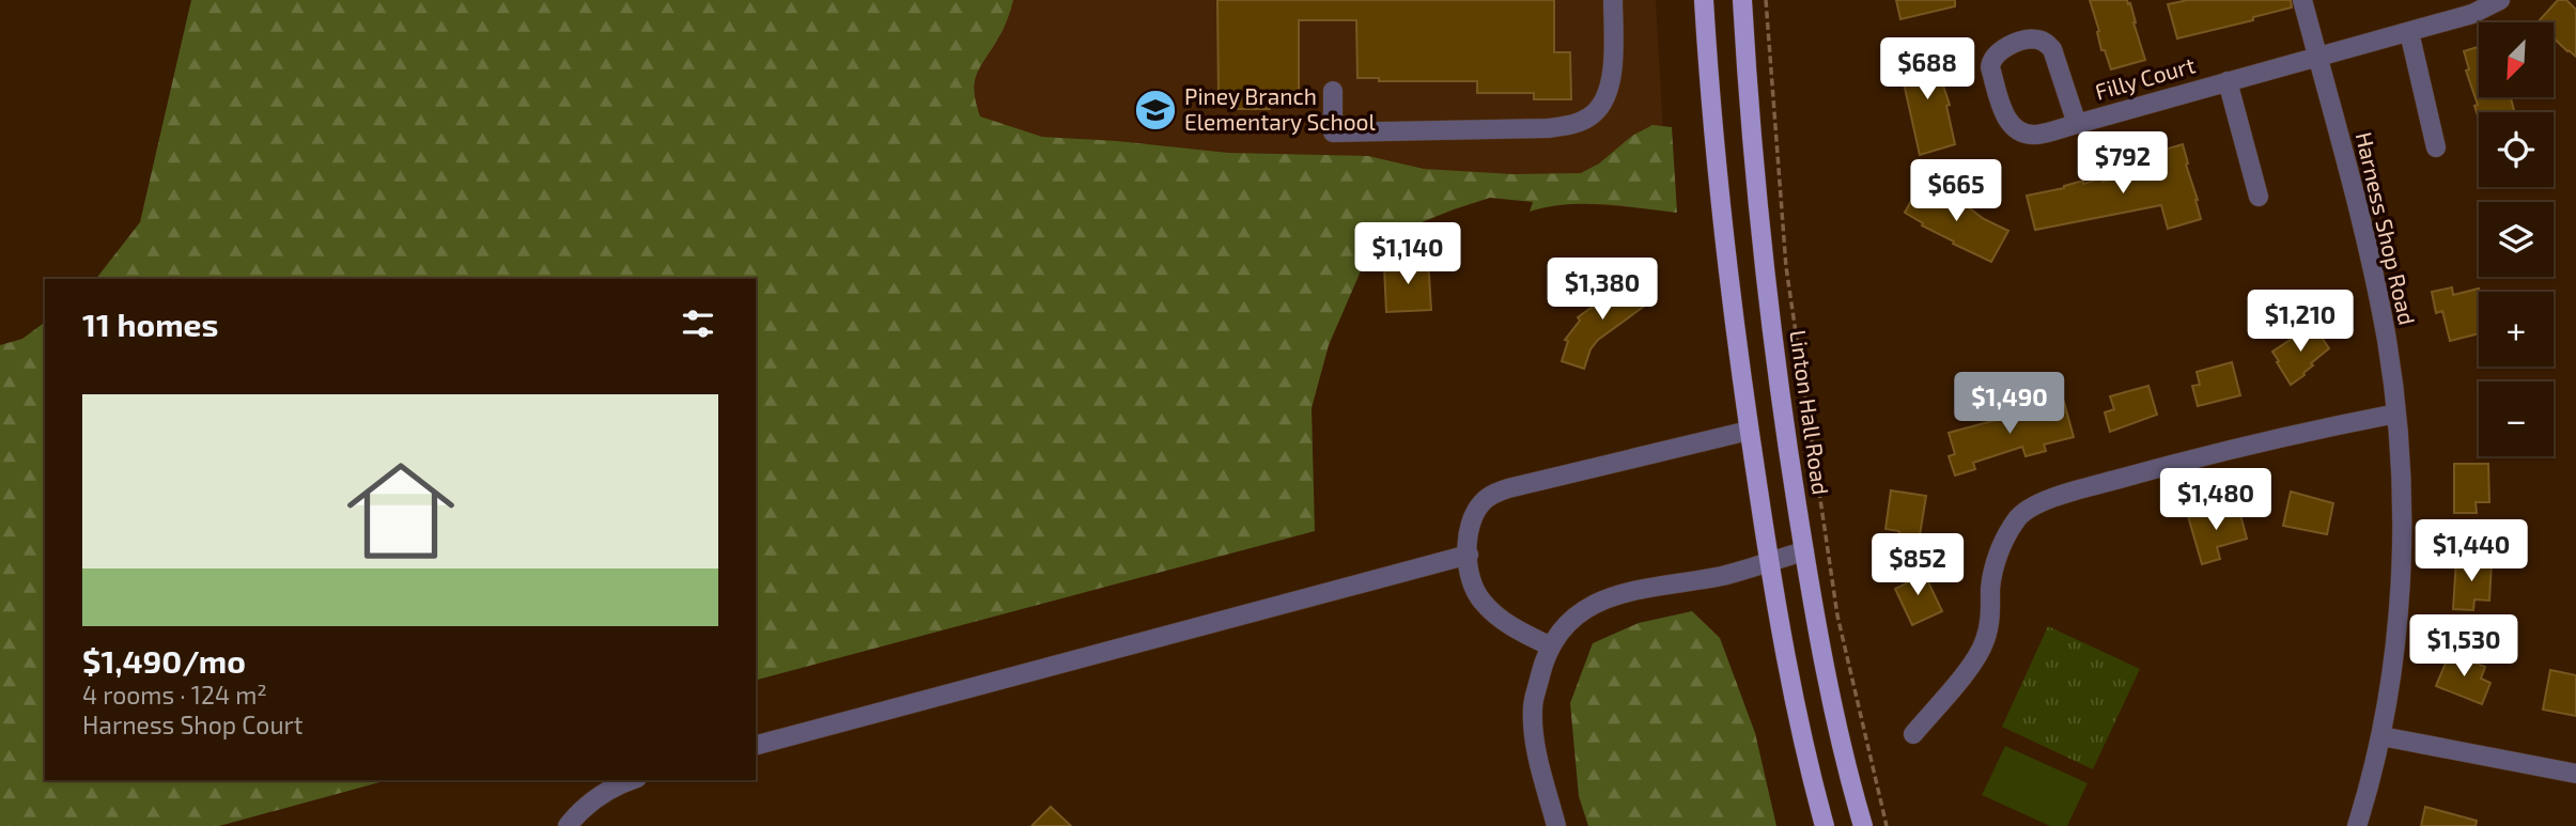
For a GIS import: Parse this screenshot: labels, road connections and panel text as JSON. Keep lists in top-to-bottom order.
{
  "streets": {
    "main road": ["Linton Hall Road"],
    "street": ["Filly Court", "Harness Shop Road"]
  },
  "crossings": [
    ["Filly Court", "Harness Shop Road"]
  ],
  "places": {
    "school or university": ["Piney Branch Elementary School"]
  },
  "north": "bottom left",
  "page": {
    "map_buttons": ["+", "−"],
    "price": [
      "$688",
      "$792",
      "$665",
      "$1,140",
      "$1,380",
      "$1,210",
      "$1,490",
      "$1,480",
      "$1,440",
      "$852",
      "$1,530"
    ],
    "heading": "11 homes",
    "list": [
      {
        "name": "$1,490/mo",
        "note": "4 rooms · 124 m² · Harness Shop Court"
      }
    ]
  }
}
